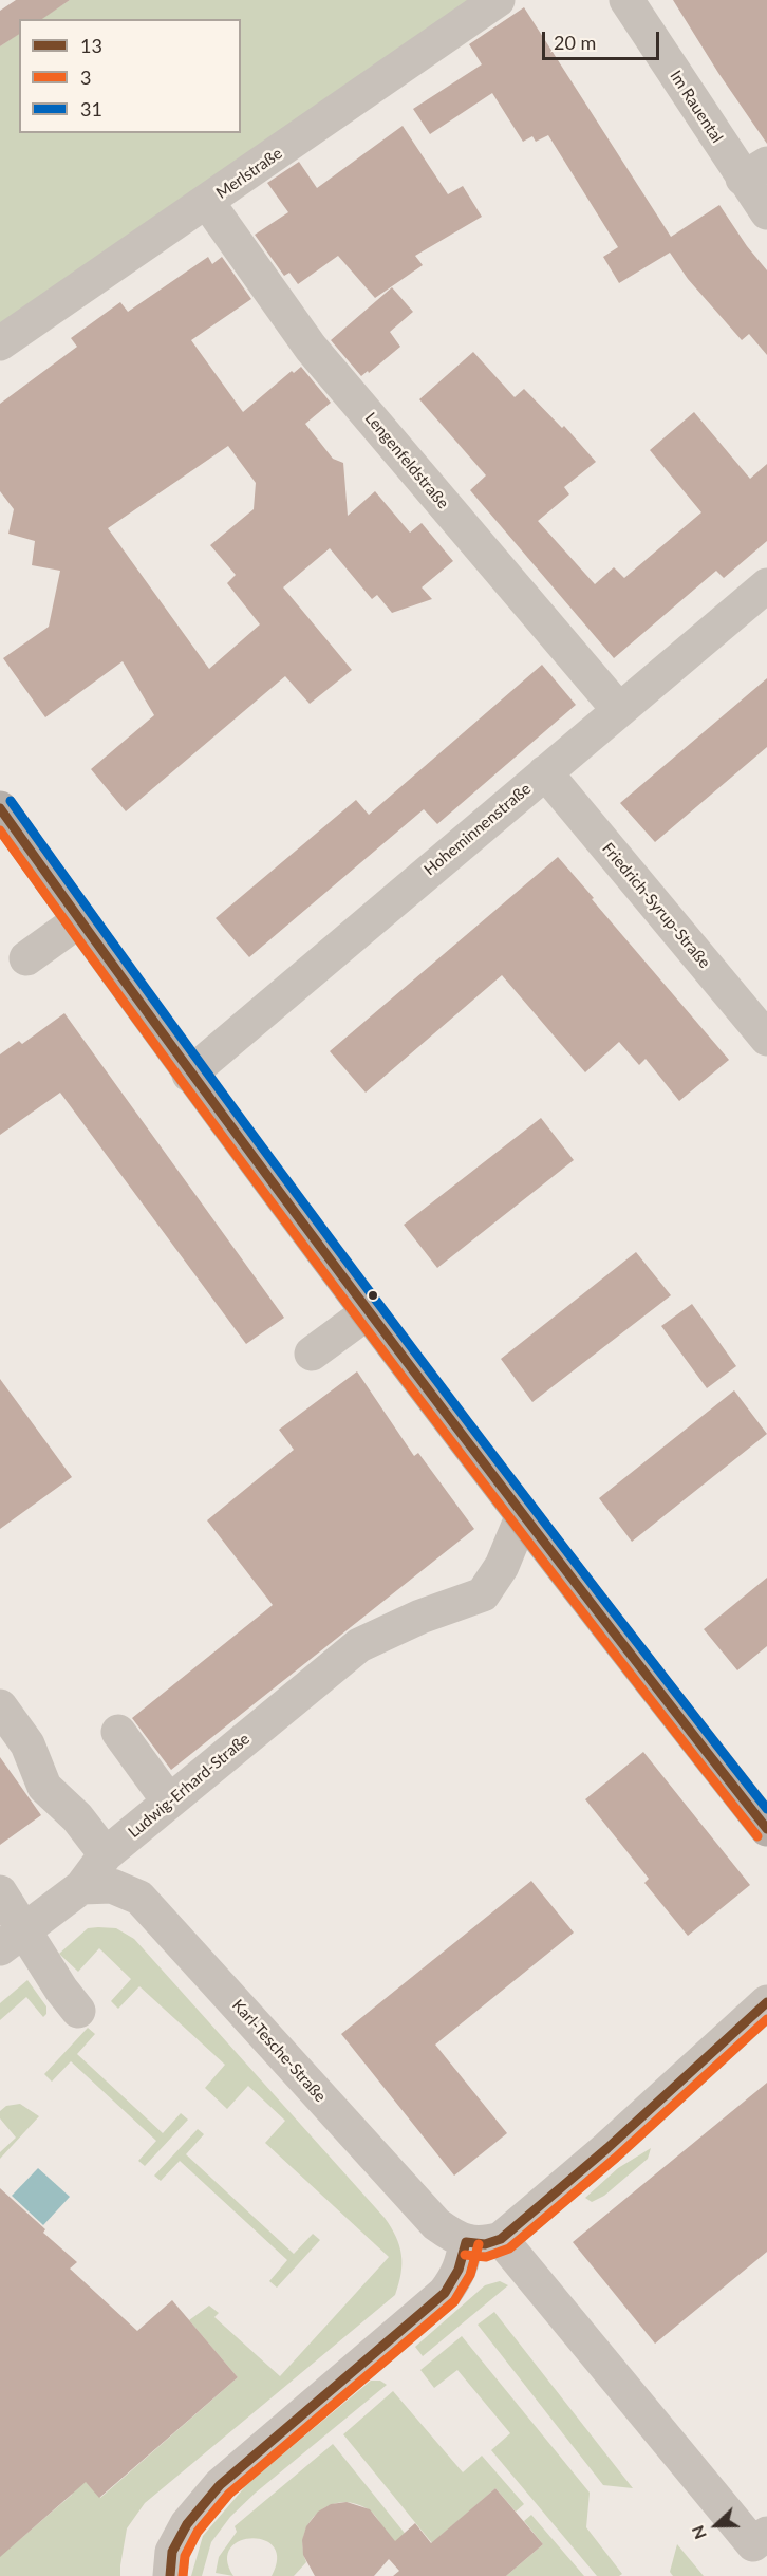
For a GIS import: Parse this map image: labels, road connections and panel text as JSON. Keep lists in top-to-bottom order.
{
  "streets": {
    "street": [
      "Im Rauental",
      "Merlstraße",
      "Lengenfeldstraße",
      "Hoheminnenstraße",
      "Friedrich-Syrup-Straße",
      "Ludwig-Erhard-Straße",
      "Karl-Tesche-Straße"
    ]
  },
  "crossings": [
    ["Merlstraße", "Lengenfeldstraße"],
    ["Lengenfeldstraße", "Hoheminnenstraße"],
    ["Hoheminnenstraße", "Friedrich-Syrup-Straße"],
    ["Ludwig-Erhard-Straße", "Karl-Tesche-Straße"]
  ],
  "lines": ["transit line 31", "transit line 13", "transit line 3"],
  "legend": ["13", "3", "31"],
  "scale_bar": "20 m",
  "north": "left"
}
